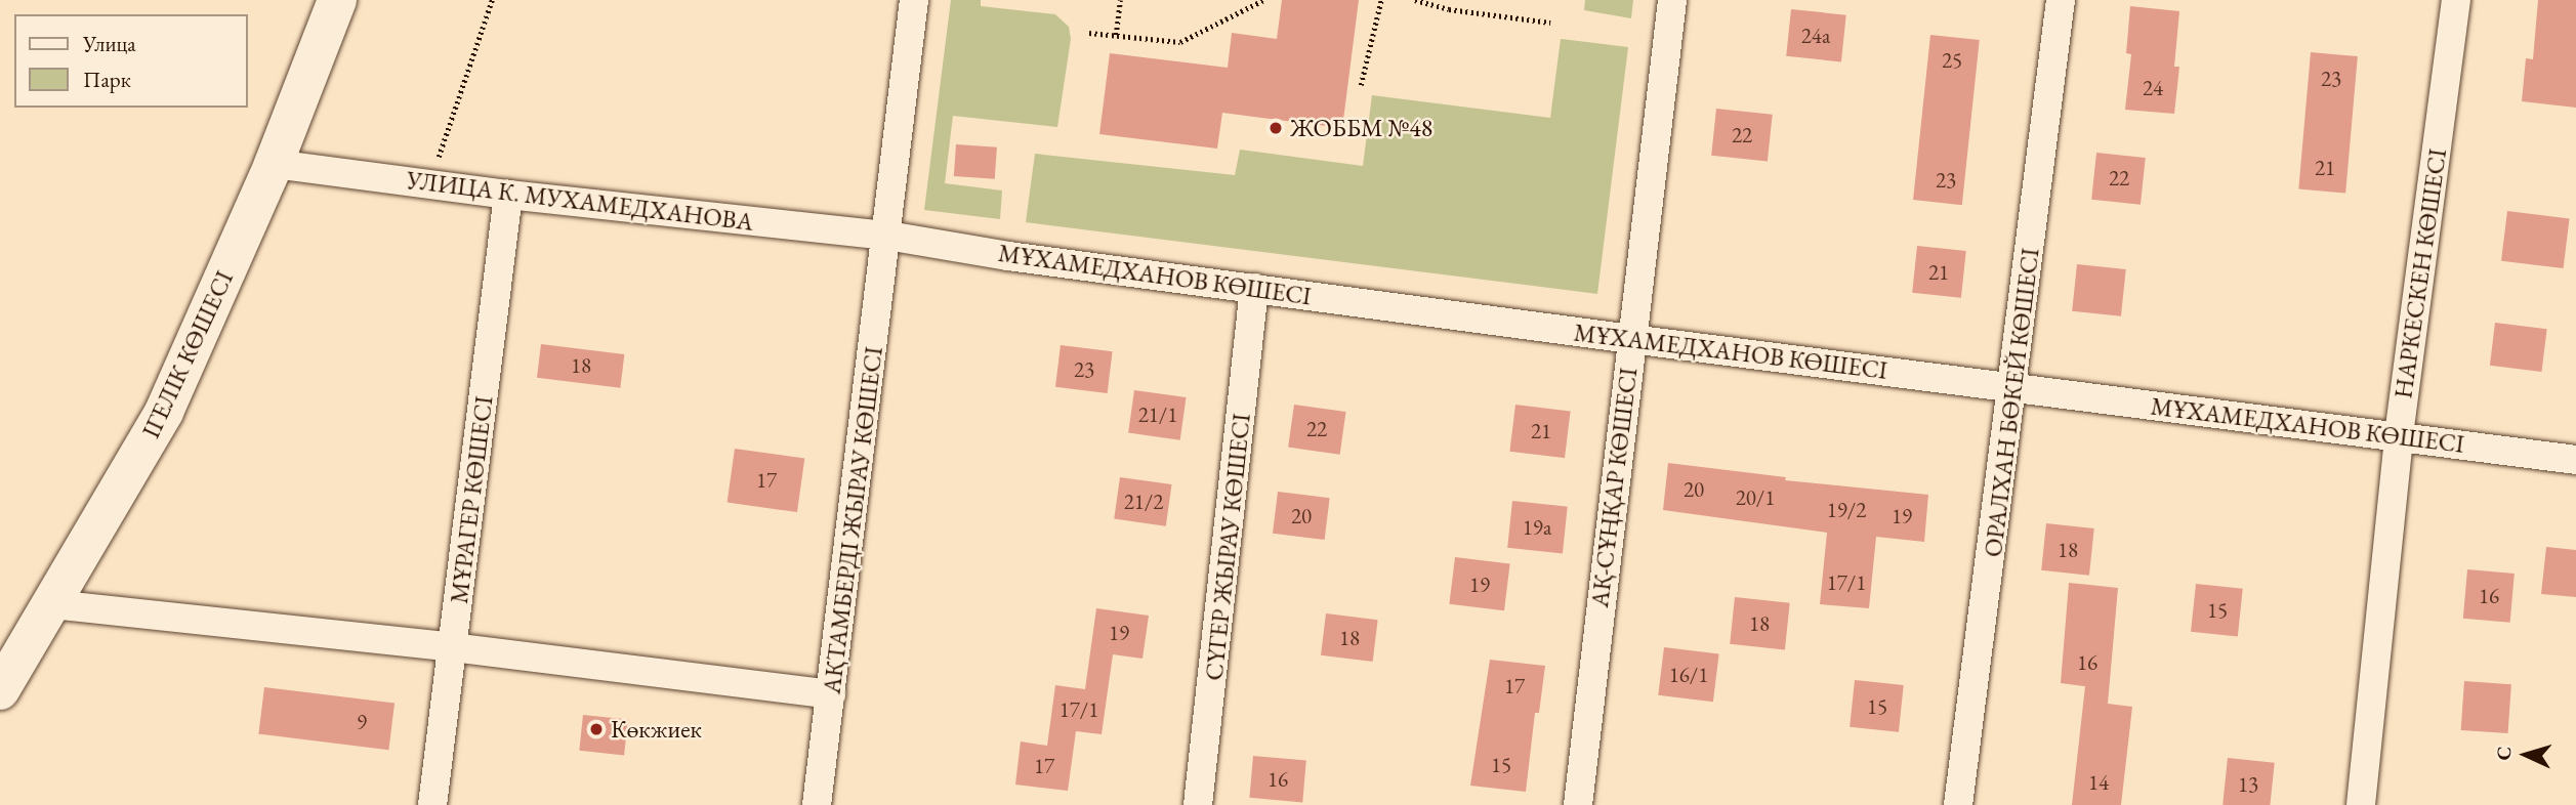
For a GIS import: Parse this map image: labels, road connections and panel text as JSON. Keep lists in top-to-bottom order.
{
  "streets": {
    "main road": ["ІГЕЛІК КӨШЕСІ"],
    "street": [
      "УЛИЦА К. МУХАМЕДХАНОВА",
      "НАРКЕСКЕН КӨШЕСІ",
      "МҰХАМЕДХАНОВ КӨШЕСІ",
      "ОРАЛХАН БӨКЕЙ КӨШЕСІ",
      "АҚ-СҰҢҚАР КӨШЕСІ",
      "МҰРАГЕР КӨШЕСІ",
      "АҚТАМБЕРДІ ЖЫРАУ КӨШЕСІ",
      "СҮГЕР ЖЫРАУ КӨШЕСІ"
    ]
  },
  "crossings": [
    ["УЛИЦА К. МУХАМЕДХАНОВА", "МҰХАМЕДХАНОВ КӨШЕСІ"],
    ["УЛИЦА К. МУХАМЕДХАНОВА", "ІГЕЛІК КӨШЕСІ"],
    ["УЛИЦА К. МУХАМЕДХАНОВА", "МҰРАГЕР КӨШЕСІ"],
    ["УЛИЦА К. МУХАМЕДХАНОВА", "АҚТАМБЕРДІ ЖЫРАУ КӨШЕСІ"],
    ["НАРКЕСКЕН КӨШЕСІ", "МҰХАМЕДХАНОВ КӨШЕСІ"],
    ["МҰХАМЕДХАНОВ КӨШЕСІ", "ОРАЛХАН БӨКЕЙ КӨШЕСІ"],
    ["МҰХАМЕДХАНОВ КӨШЕСІ", "АҚ-СҰҢҚАР КӨШЕСІ"],
    ["МҰХАМЕДХАНОВ КӨШЕСІ", "АҚТАМБЕРДІ ЖЫРАУ КӨШЕСІ"],
    ["МҰХАМЕДХАНОВ КӨШЕСІ", "СҮГЕР ЖЫРАУ КӨШЕСІ"]
  ],
  "places": ["ЖОББМ №48", "Көкжиек"],
  "house_numbers": [
    "24а",
    "25",
    "23",
    "24",
    "22",
    "21",
    "22",
    "23",
    "21",
    "18",
    "23",
    "21/1",
    "22",
    "21",
    "17",
    "20",
    "20/1",
    "21/2",
    "19/2",
    "20",
    "19",
    "19а",
    "18",
    "17/1",
    "19",
    "16",
    "15",
    "18",
    "19",
    "18",
    "16",
    "16/1",
    "17",
    "15",
    "17/1",
    "9",
    "15",
    "17",
    "16",
    "14",
    "13"
  ],
  "legend": ["Улица", "Парк"],
  "north": "left"
}
